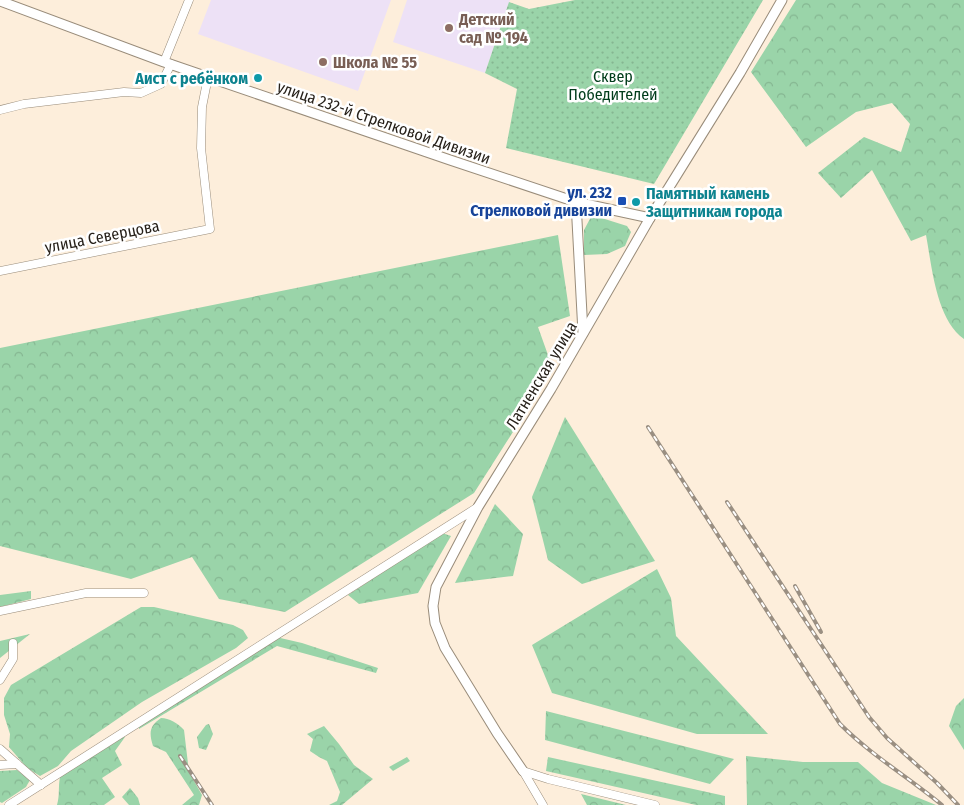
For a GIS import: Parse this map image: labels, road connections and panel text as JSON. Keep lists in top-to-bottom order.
{
  "streets": {
    "street": ["улица 232-й Стрелковой Дивизии", "улица Северцова", "Латненская улица"]
  },
  "crossings": [
    ["улица 232-й Стрелковой Дивизии", "улица Северцова"],
    ["улица 232-й Стрелковой Дивизии", "Латненская улица"]
  ],
  "parks": ["Сквер Победителей"],
  "places": {
    "other": [
      "Детский сад № 194",
      "Школа № 55",
      "Аист с ребёнком",
      "Памятный камень Защитникам города"
    ],
    "transit": ["ул. 232 Стрелковой дивизии"]
  }
}
